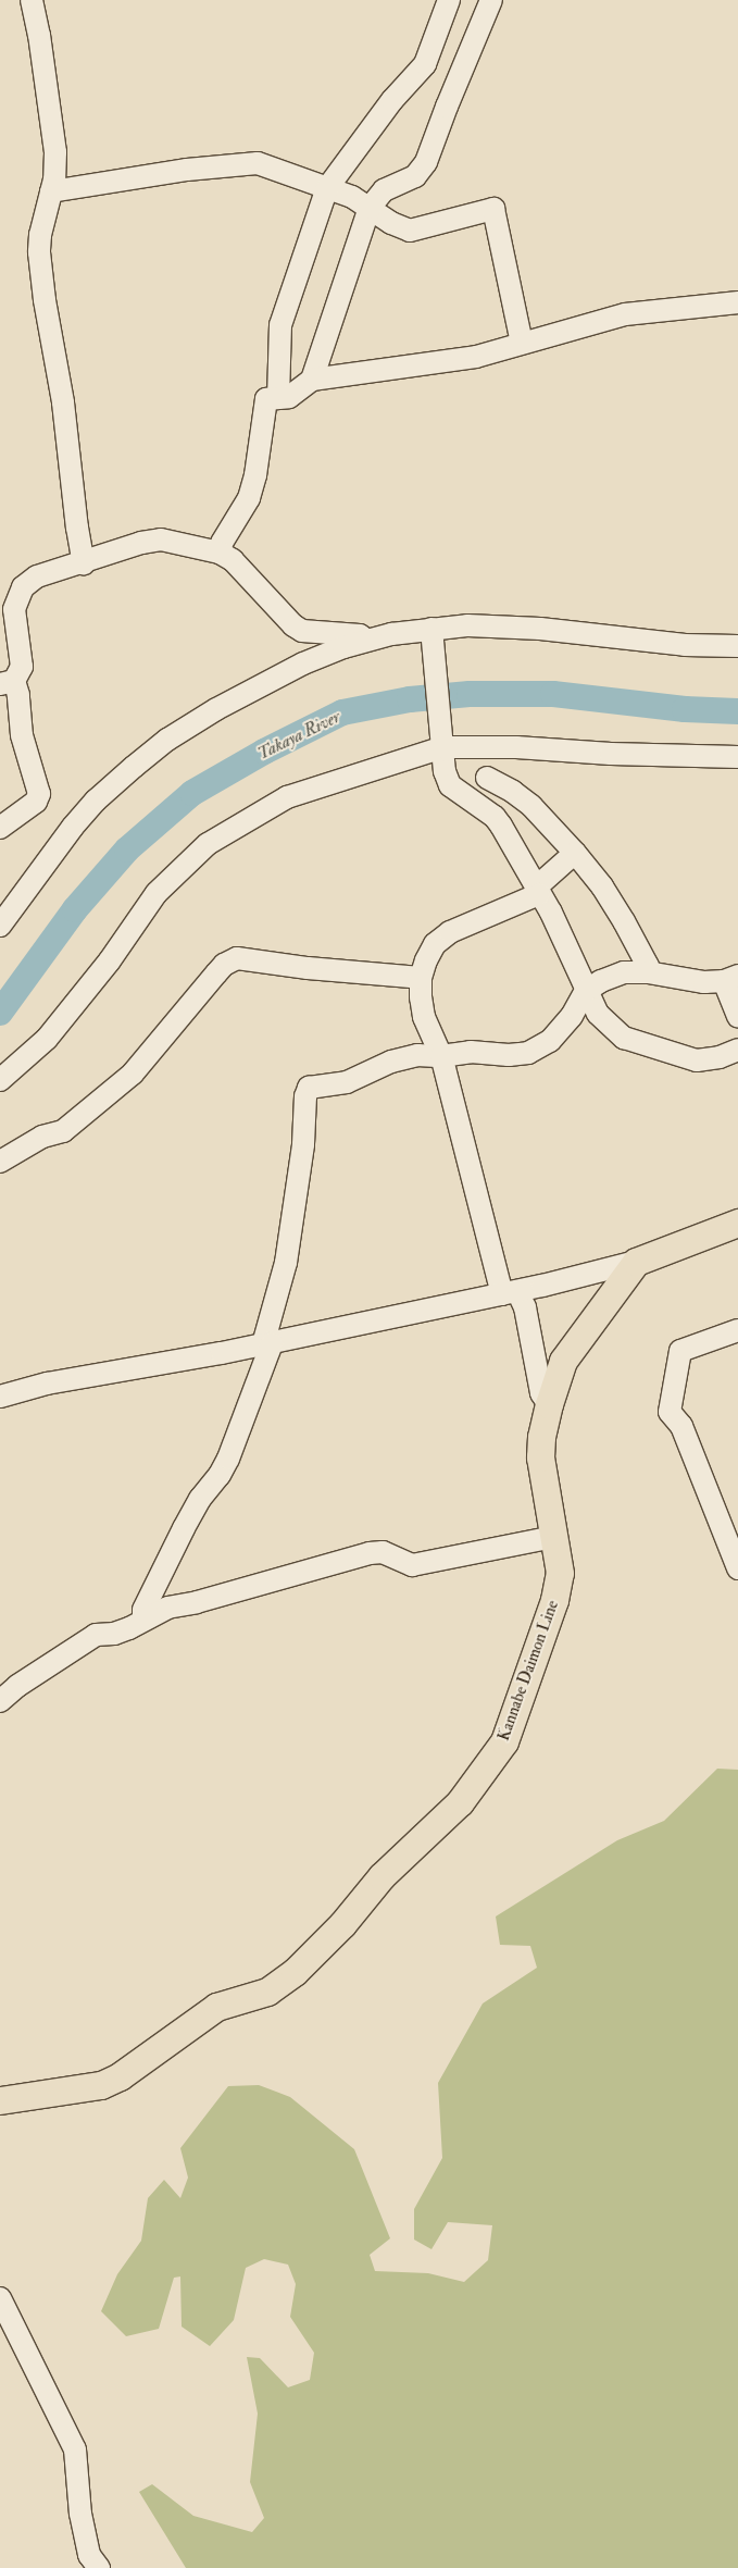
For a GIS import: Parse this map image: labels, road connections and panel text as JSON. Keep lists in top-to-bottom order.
{
  "streets": {
    "main road": ["Kannabe Daimon Line"]
  },
  "water": ["Takaya River"]
}
